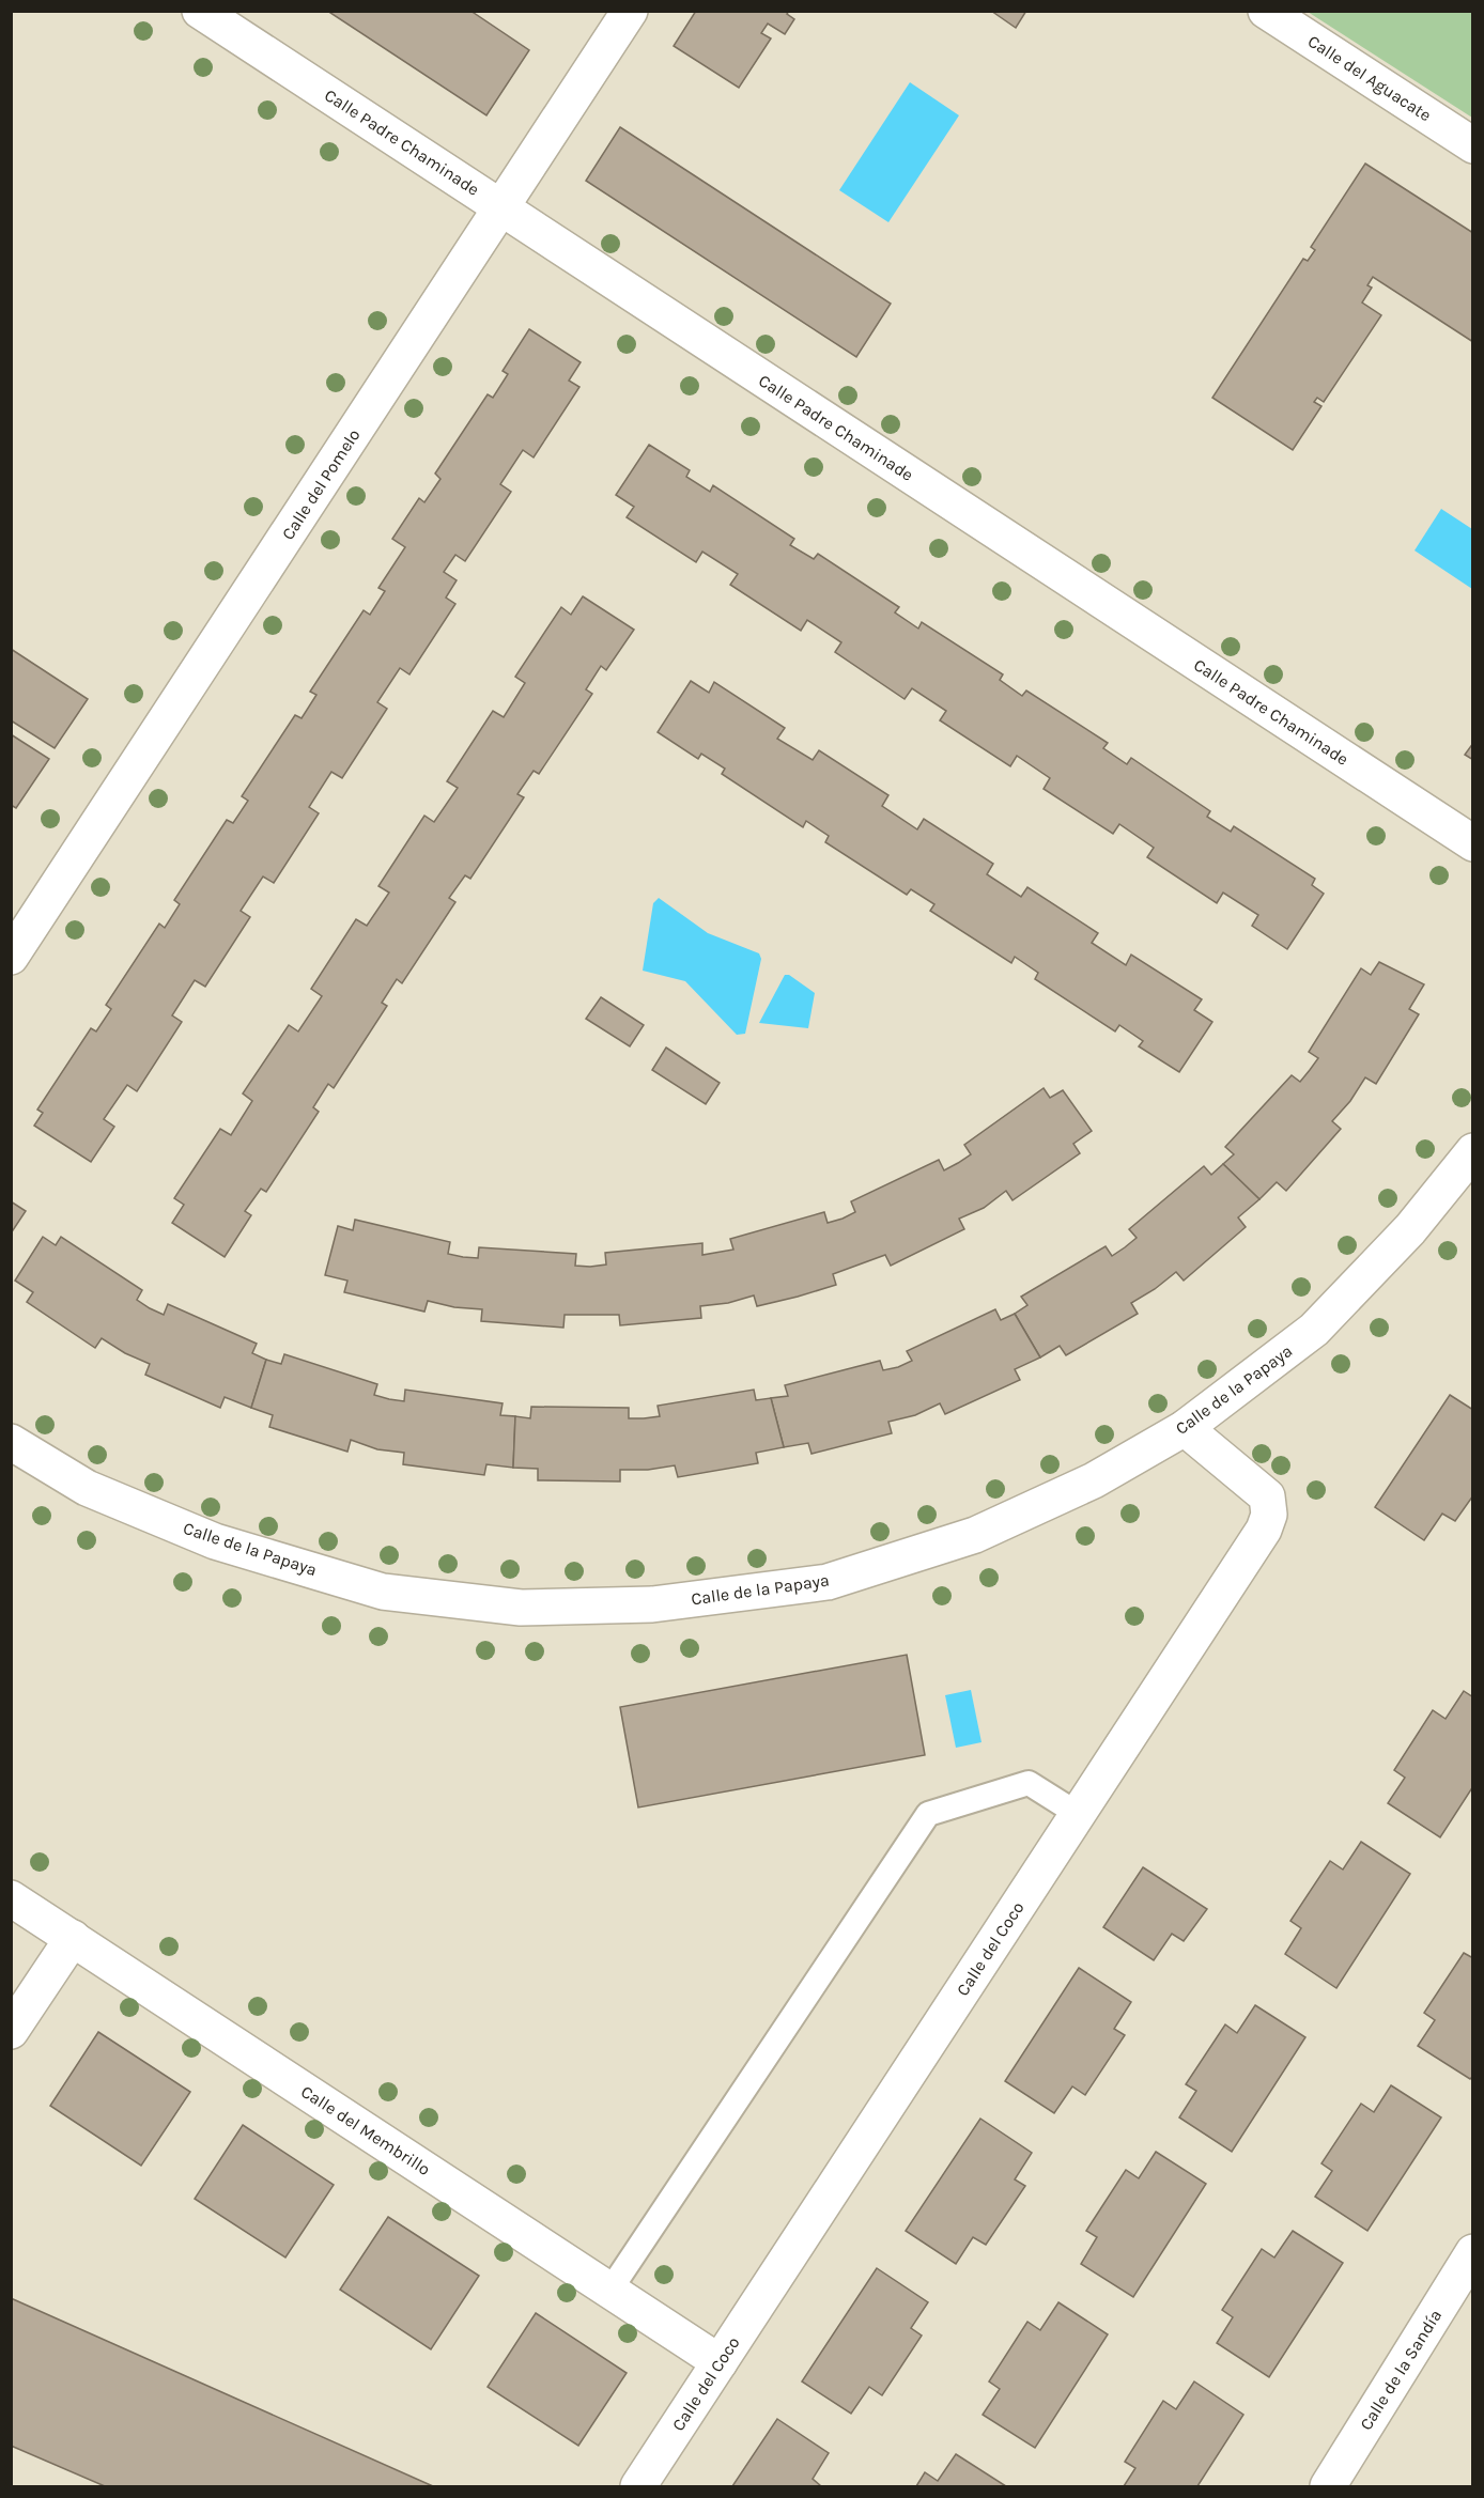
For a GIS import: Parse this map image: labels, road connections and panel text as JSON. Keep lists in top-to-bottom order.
{
  "streets": {
    "street": [
      "Calle del Aguacate",
      "Calle Padre Chaminade",
      "Calle del Pomelo",
      "Calle de la Papaya",
      "Calle del Coco",
      "Calle del Membrillo",
      "Calle de la Sandía"
    ]
  },
  "crossings": [
    ["Calle Padre Chaminade", "Calle del Pomelo"],
    ["Calle de la Papaya", "Calle del Coco"],
    ["Calle del Coco", "Calle del Membrillo"]
  ]
}
